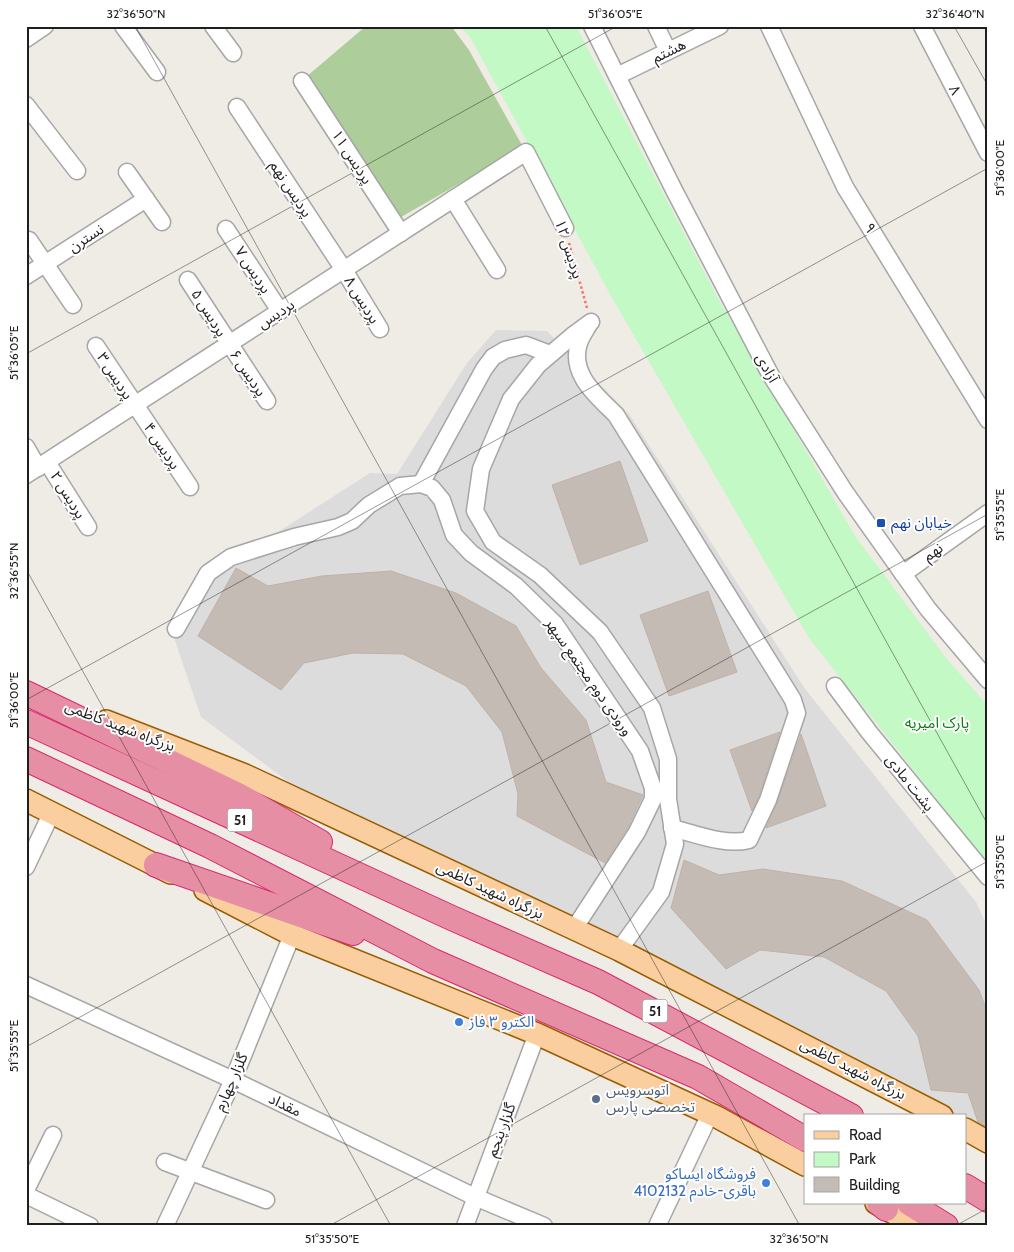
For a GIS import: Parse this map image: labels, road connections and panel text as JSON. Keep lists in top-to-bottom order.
{
  "streets": {
    "highway": ["بزرگراه شهید کاظمی", "51"],
    "street": [
      "هشتم",
      "۸",
      "پردیس ۱۱",
      "پردیس نهم",
      "۹",
      "نسترن",
      "پردیس ۱۲",
      "پردیس ۷",
      "پردیس ۸",
      "پردیس ۵",
      "پردیس",
      "آزادی",
      "پردیس ۶",
      "پردیس ۳",
      "پردیس ۴",
      "پردیس ۲",
      "نهم",
      "ورودی دوم مجتمع سپهر",
      "پشت مادی",
      "گلزار چهارم",
      "مقداد",
      "گلزار پنجم"
    ]
  },
  "crossings": [
    ["هشتم", "آزادی"],
    ["پردیس ۱۱", "پردیس"],
    ["پردیس نهم", "پردیس ۸"],
    ["پردیس نهم", "پردیس"],
    ["پردیس ۱۲", "پردیس"],
    ["پردیس ۷", "پردیس"],
    ["پردیس ۸", "پردیس"],
    ["پردیس ۵", "پردیس"],
    ["پردیس ۵", "پردیس ۶"],
    ["پردیس", "پردیس ۶"],
    ["پردیس", "پردیس ۳"],
    ["پردیس", "پردیس ۴"],
    ["پردیس", "پردیس ۲"],
    ["آزادی", "نهم"],
    ["پردیس ۳", "پردیس ۴"],
    ["ورودی دوم مجتمع سپهر", "بزرگراه شهید کاظمی"],
    ["گلزار چهارم", "مقداد"],
    ["مقداد", "گلزار پنجم"]
  ],
  "parks": ["پارک امیریه"],
  "places": {
    "transit": ["خیابان نهم"],
    "other": ["الکترو ۳ فاز", "اتوسرویس تخصصی پارس", "فروشگاه ایساکو باقری-خادم 4102132"]
  },
  "legend": ["Road", "Park", "Building"],
  "coordinates": [
    "32°36'50\"N",
    "51°36'05\"E",
    "32°36'40\"N",
    "51°36'00\"E",
    "51°35'55\"E",
    "32°36'55\"N",
    "51°35'50\"E"
  ]
}
